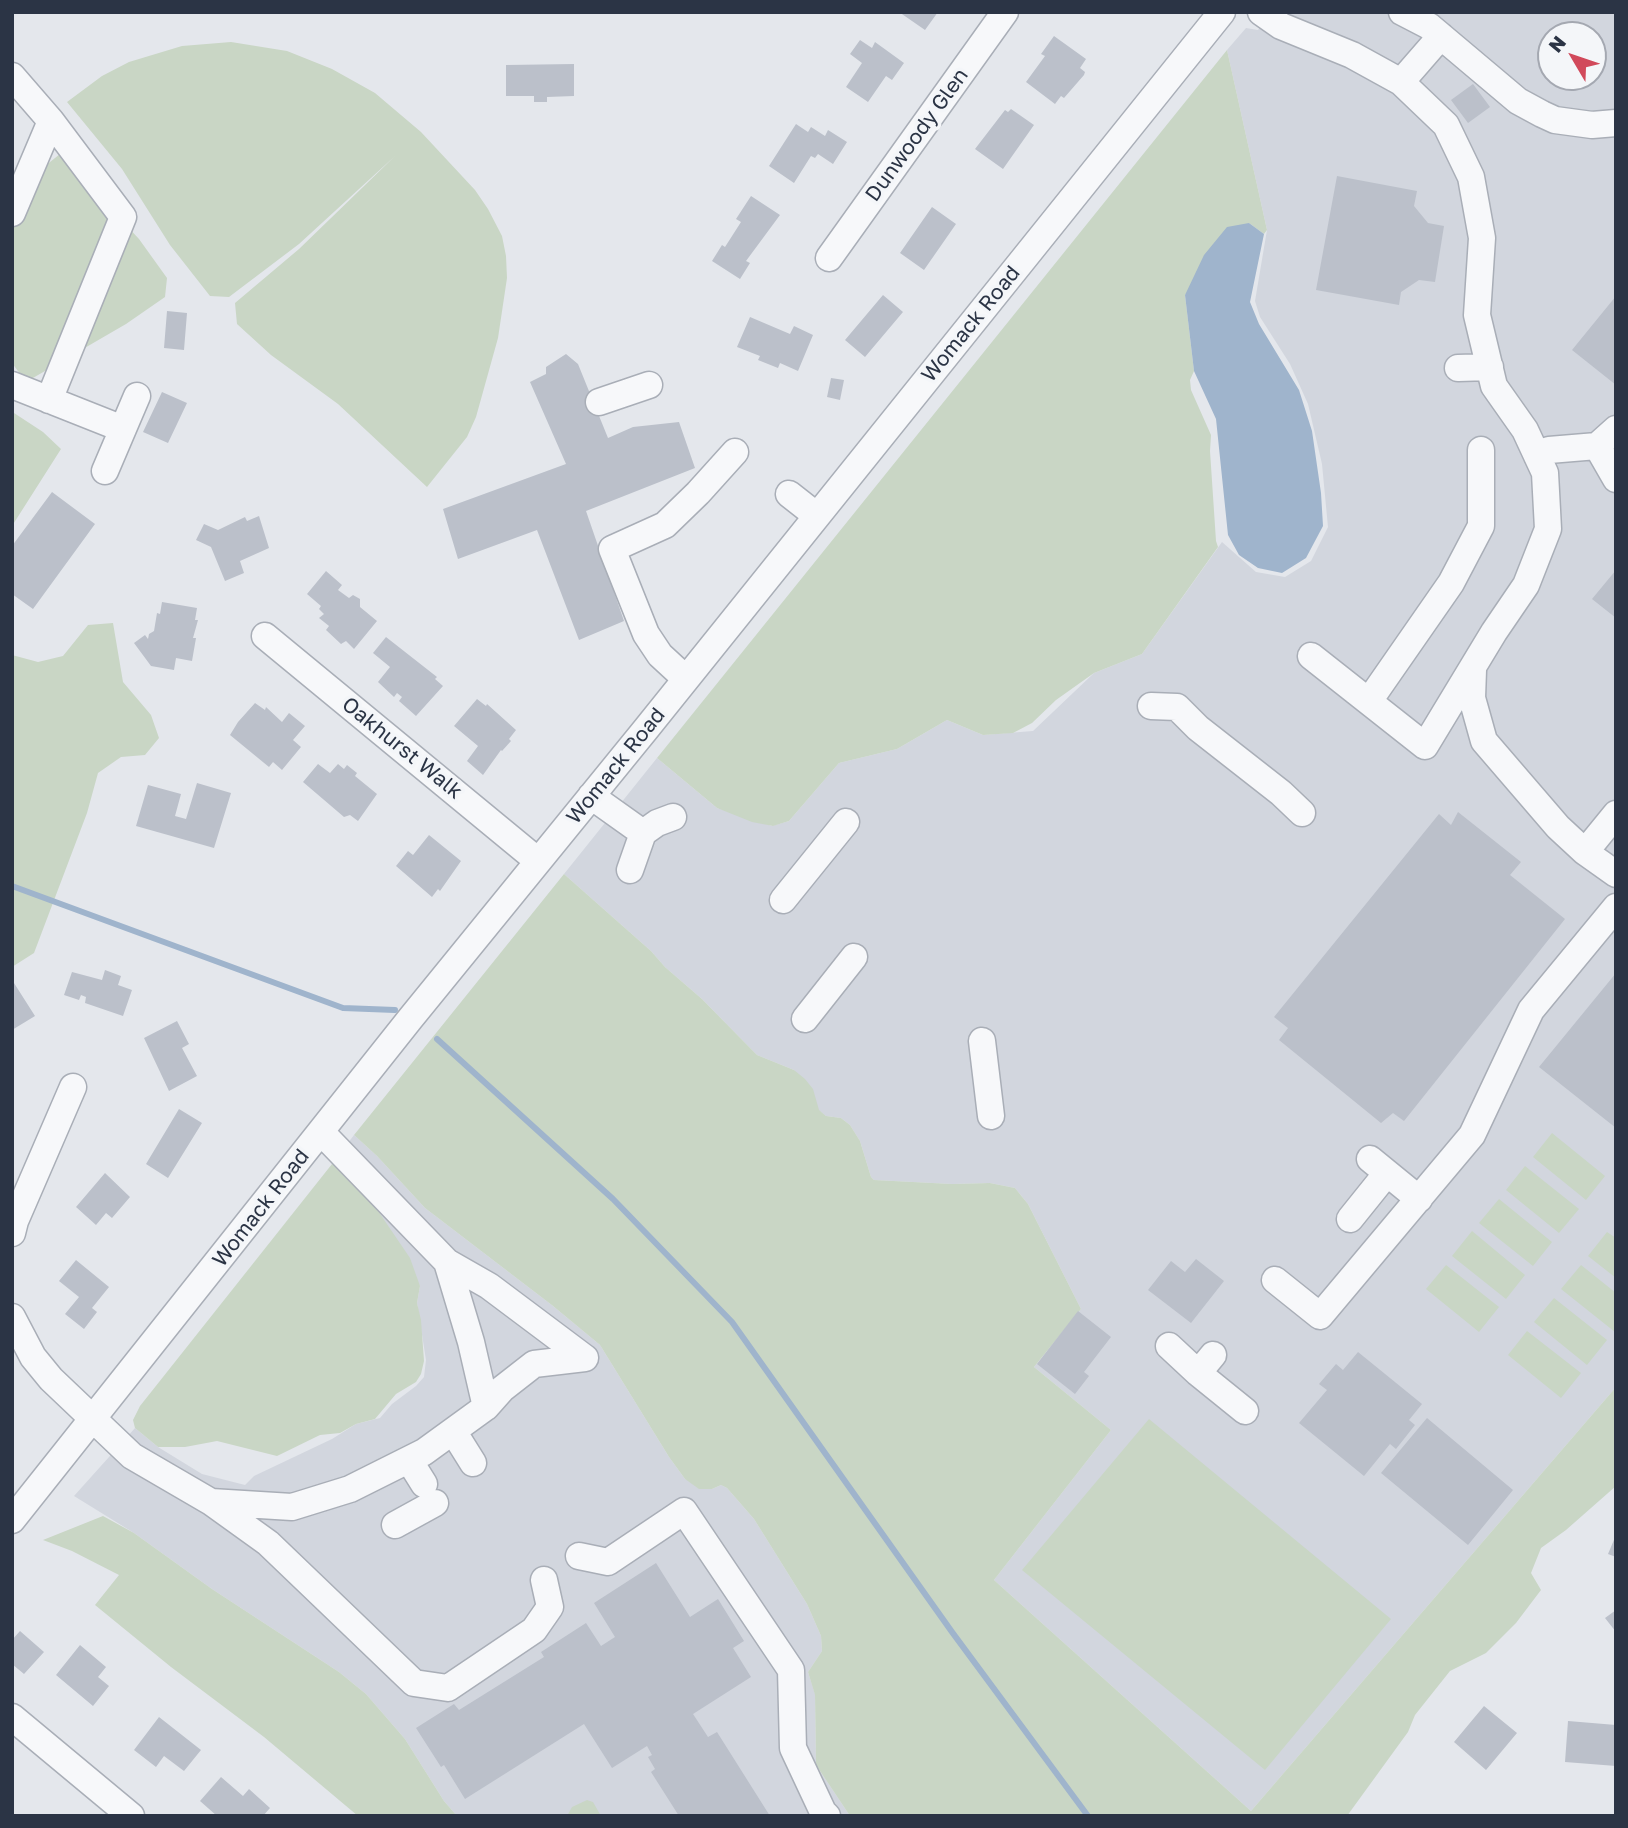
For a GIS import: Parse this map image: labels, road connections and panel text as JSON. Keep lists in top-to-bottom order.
{
  "streets": {
    "street": ["Dunwoody Glen", "Womack Road", "Oakhurst Walk"]
  },
  "crossings": [
    ["Womack Road", "Oakhurst Walk"]
  ],
  "north": "top left"
}
